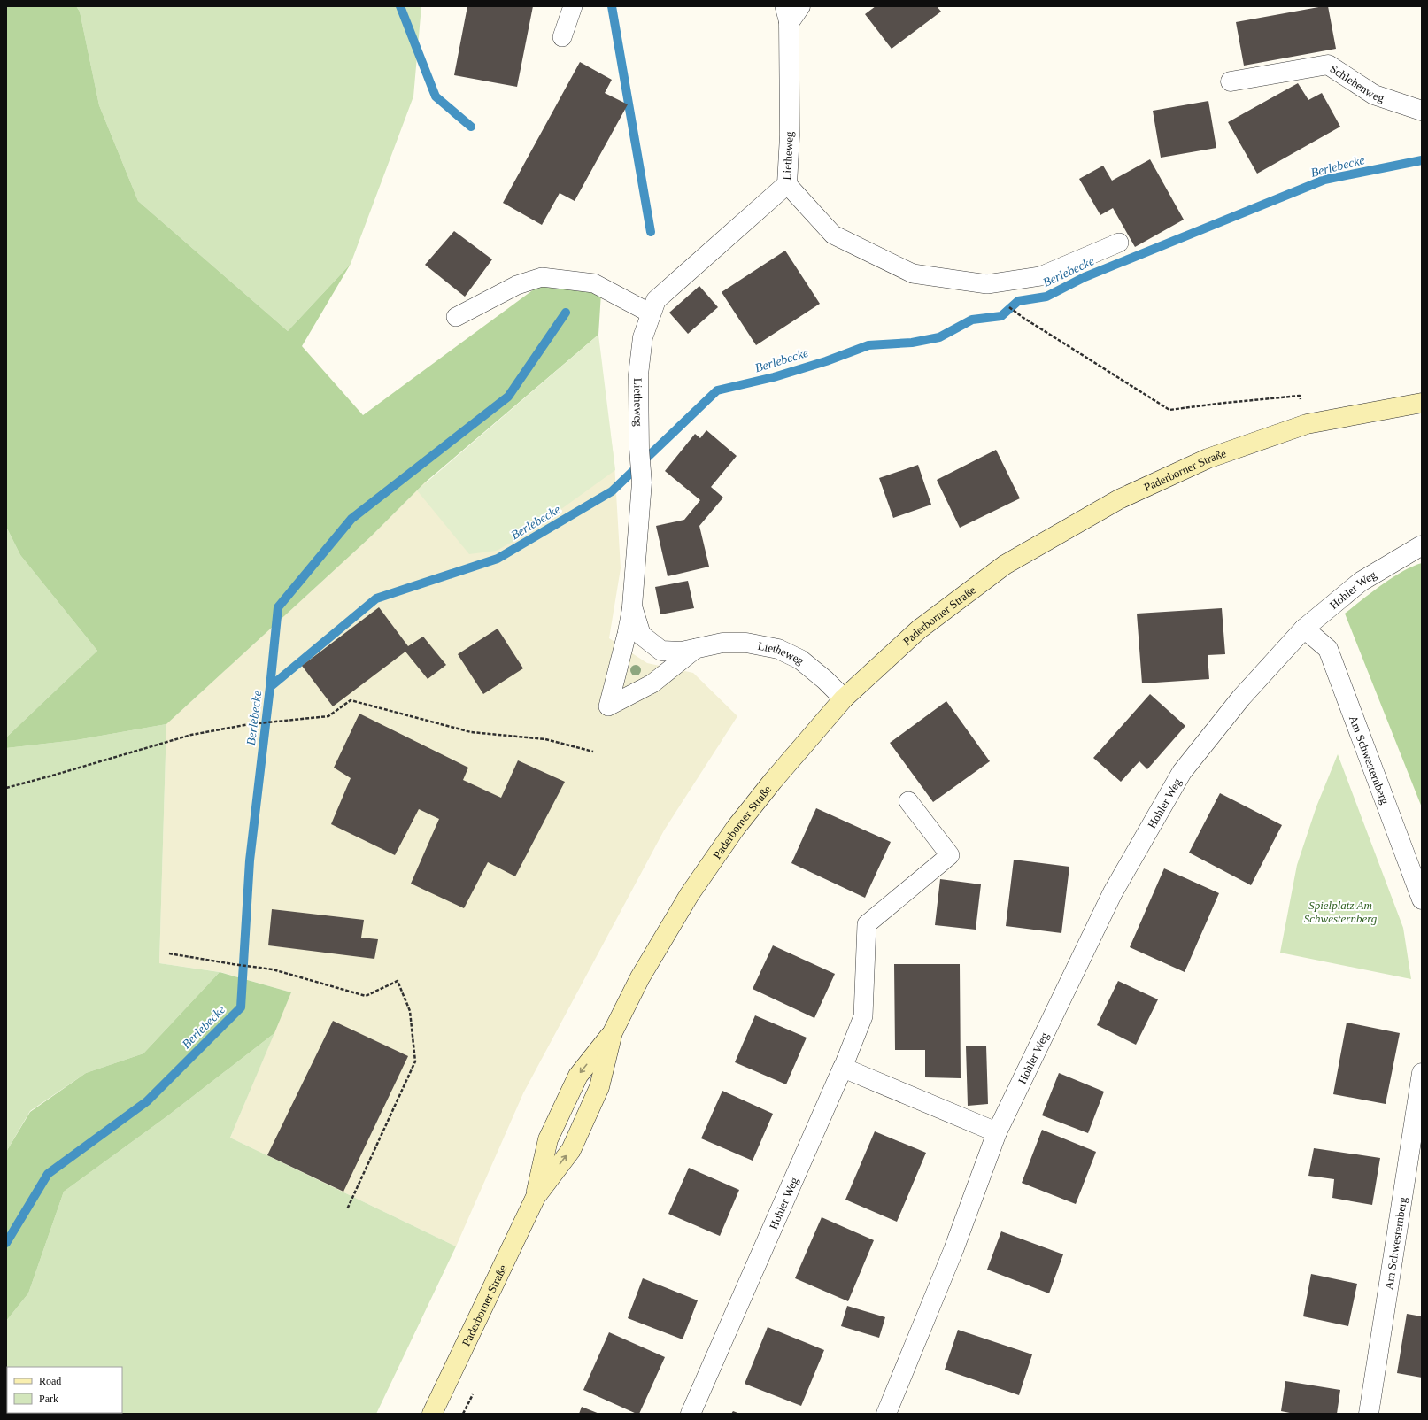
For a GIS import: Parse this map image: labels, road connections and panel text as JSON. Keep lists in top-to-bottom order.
{
  "streets": {
    "main road": ["Paderborner Straße"],
    "street": [
      "Schlehenweg",
      "Lietheweg",
      "Hohler Weg",
      "Am Schwesternberg"
    ]
  },
  "crossings": [
    ["Lietheweg", "Paderborner Straße"],
    ["Hohler Weg", "Am Schwesternberg"]
  ],
  "water": ["Berlebecke"],
  "parks": ["Spielplatz Am Schwesternberg"],
  "legend": ["Road", "Park"]
}
